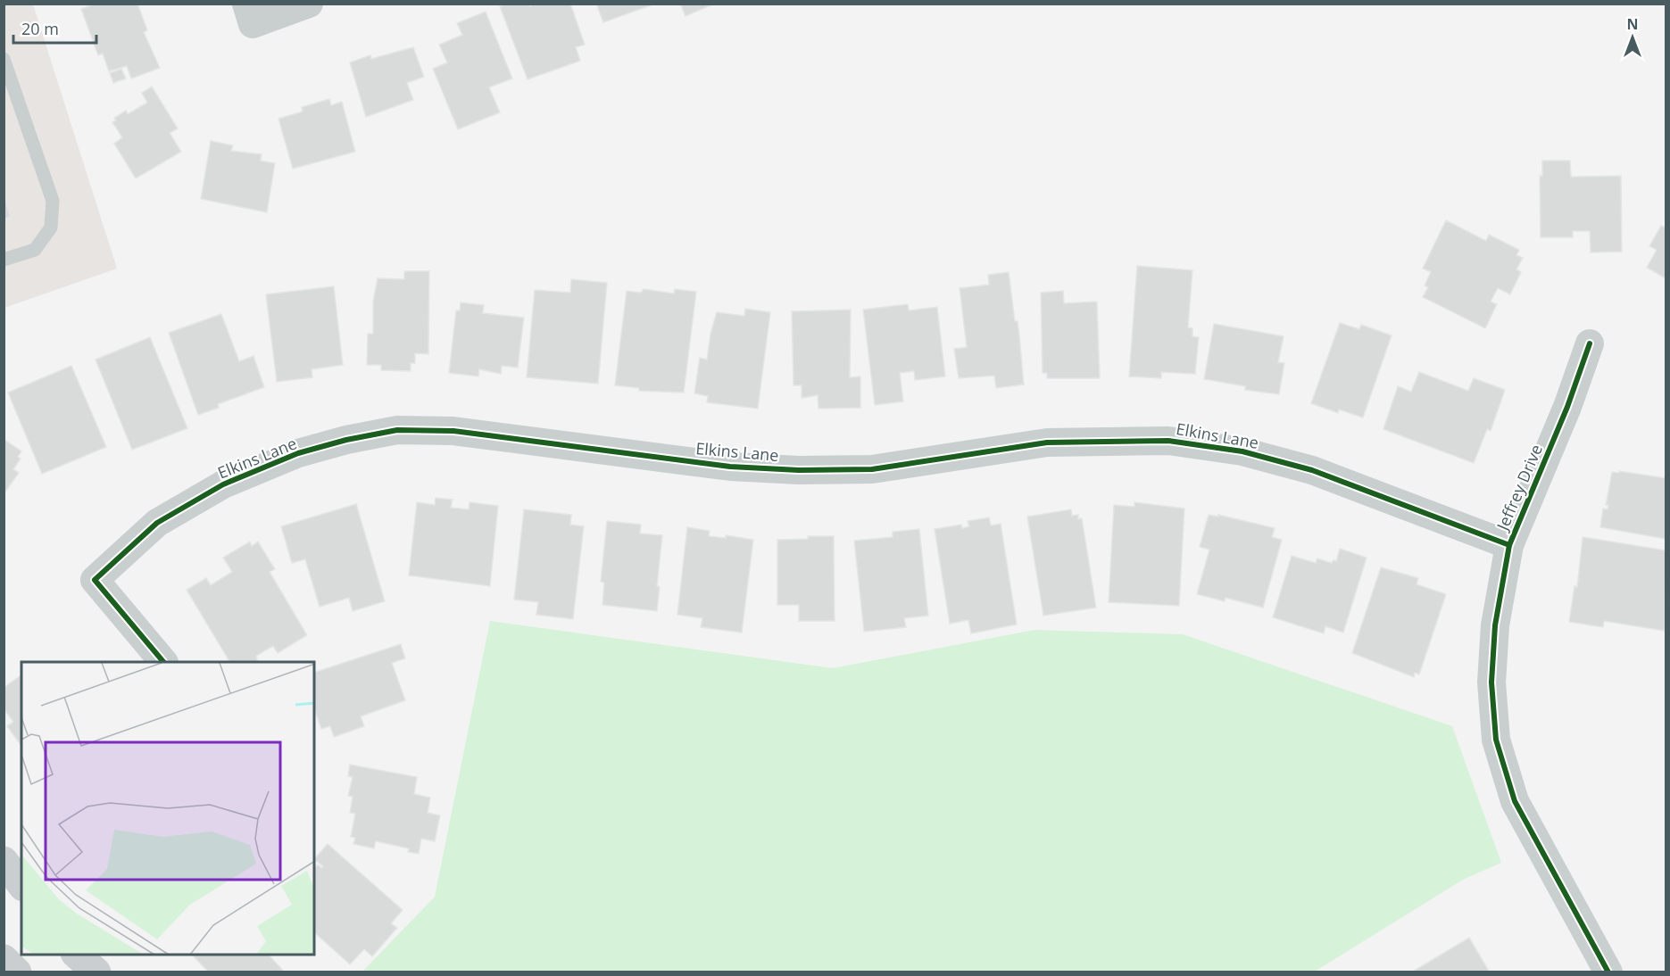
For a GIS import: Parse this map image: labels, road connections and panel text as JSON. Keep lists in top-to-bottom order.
{
  "streets": {
    "street": ["Elkins Lane", "Jeffrey Drive"]
  },
  "crossings": [
    ["Elkins Lane", "Jeffrey Drive"]
  ],
  "scale_bar": "20 m",
  "north": "top"
}
